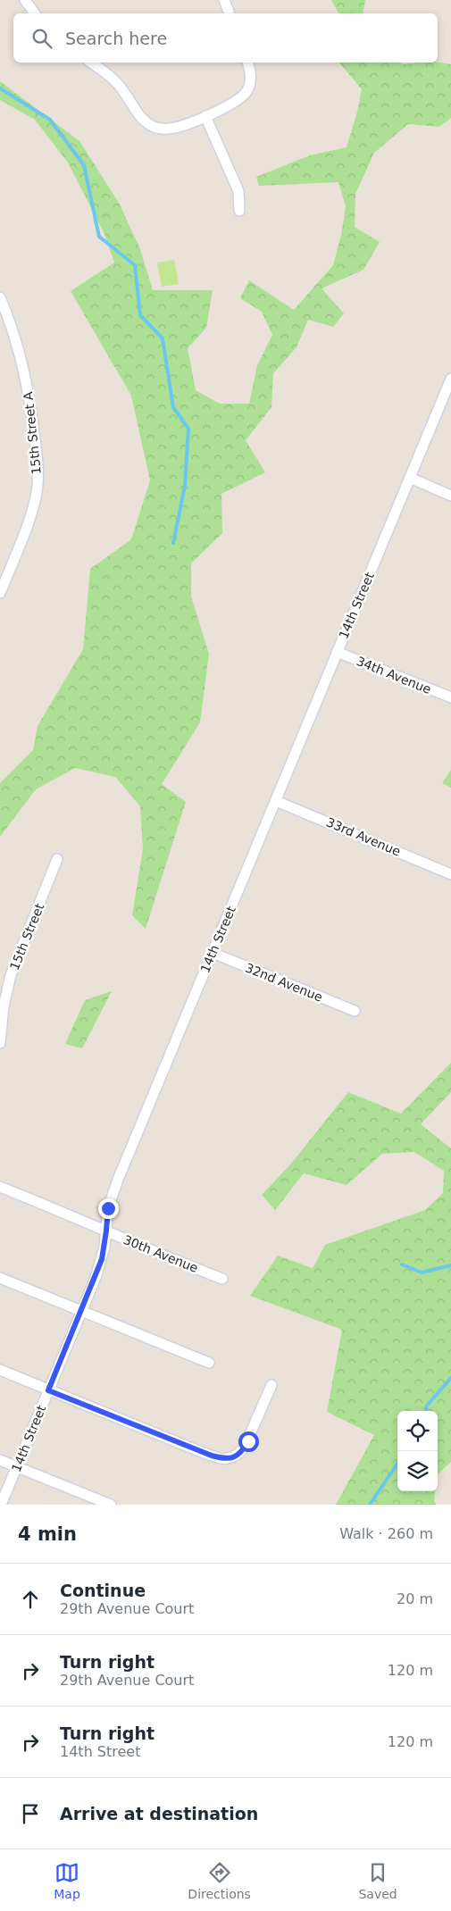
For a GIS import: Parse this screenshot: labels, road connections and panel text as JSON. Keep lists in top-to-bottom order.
{
  "streets": {
    "street": [
      "15th Street A",
      "14th Street",
      "34th Avenue",
      "33rd Avenue",
      "15th Street",
      "32nd Avenue",
      "30th Avenue"
    ]
  },
  "crossings": [
    ["14th Street", "34th Avenue"],
    ["14th Street", "33rd Avenue"],
    ["14th Street", "32nd Avenue"],
    ["14th Street", "30th Avenue"]
  ],
  "page": {
    "search": "Search here",
    "heading": ["4 min", "Walk · 260 m"],
    "list": [
      ["Continue", "29th Avenue Court", "20 m"],
      ["Turn right", "29th Avenue Court", "120 m"],
      ["Turn right", "14th Street", "120 m"],
      "Arrive at destination"
    ],
    "nav": ["Map", "Directions", "Saved"]
  }
}
